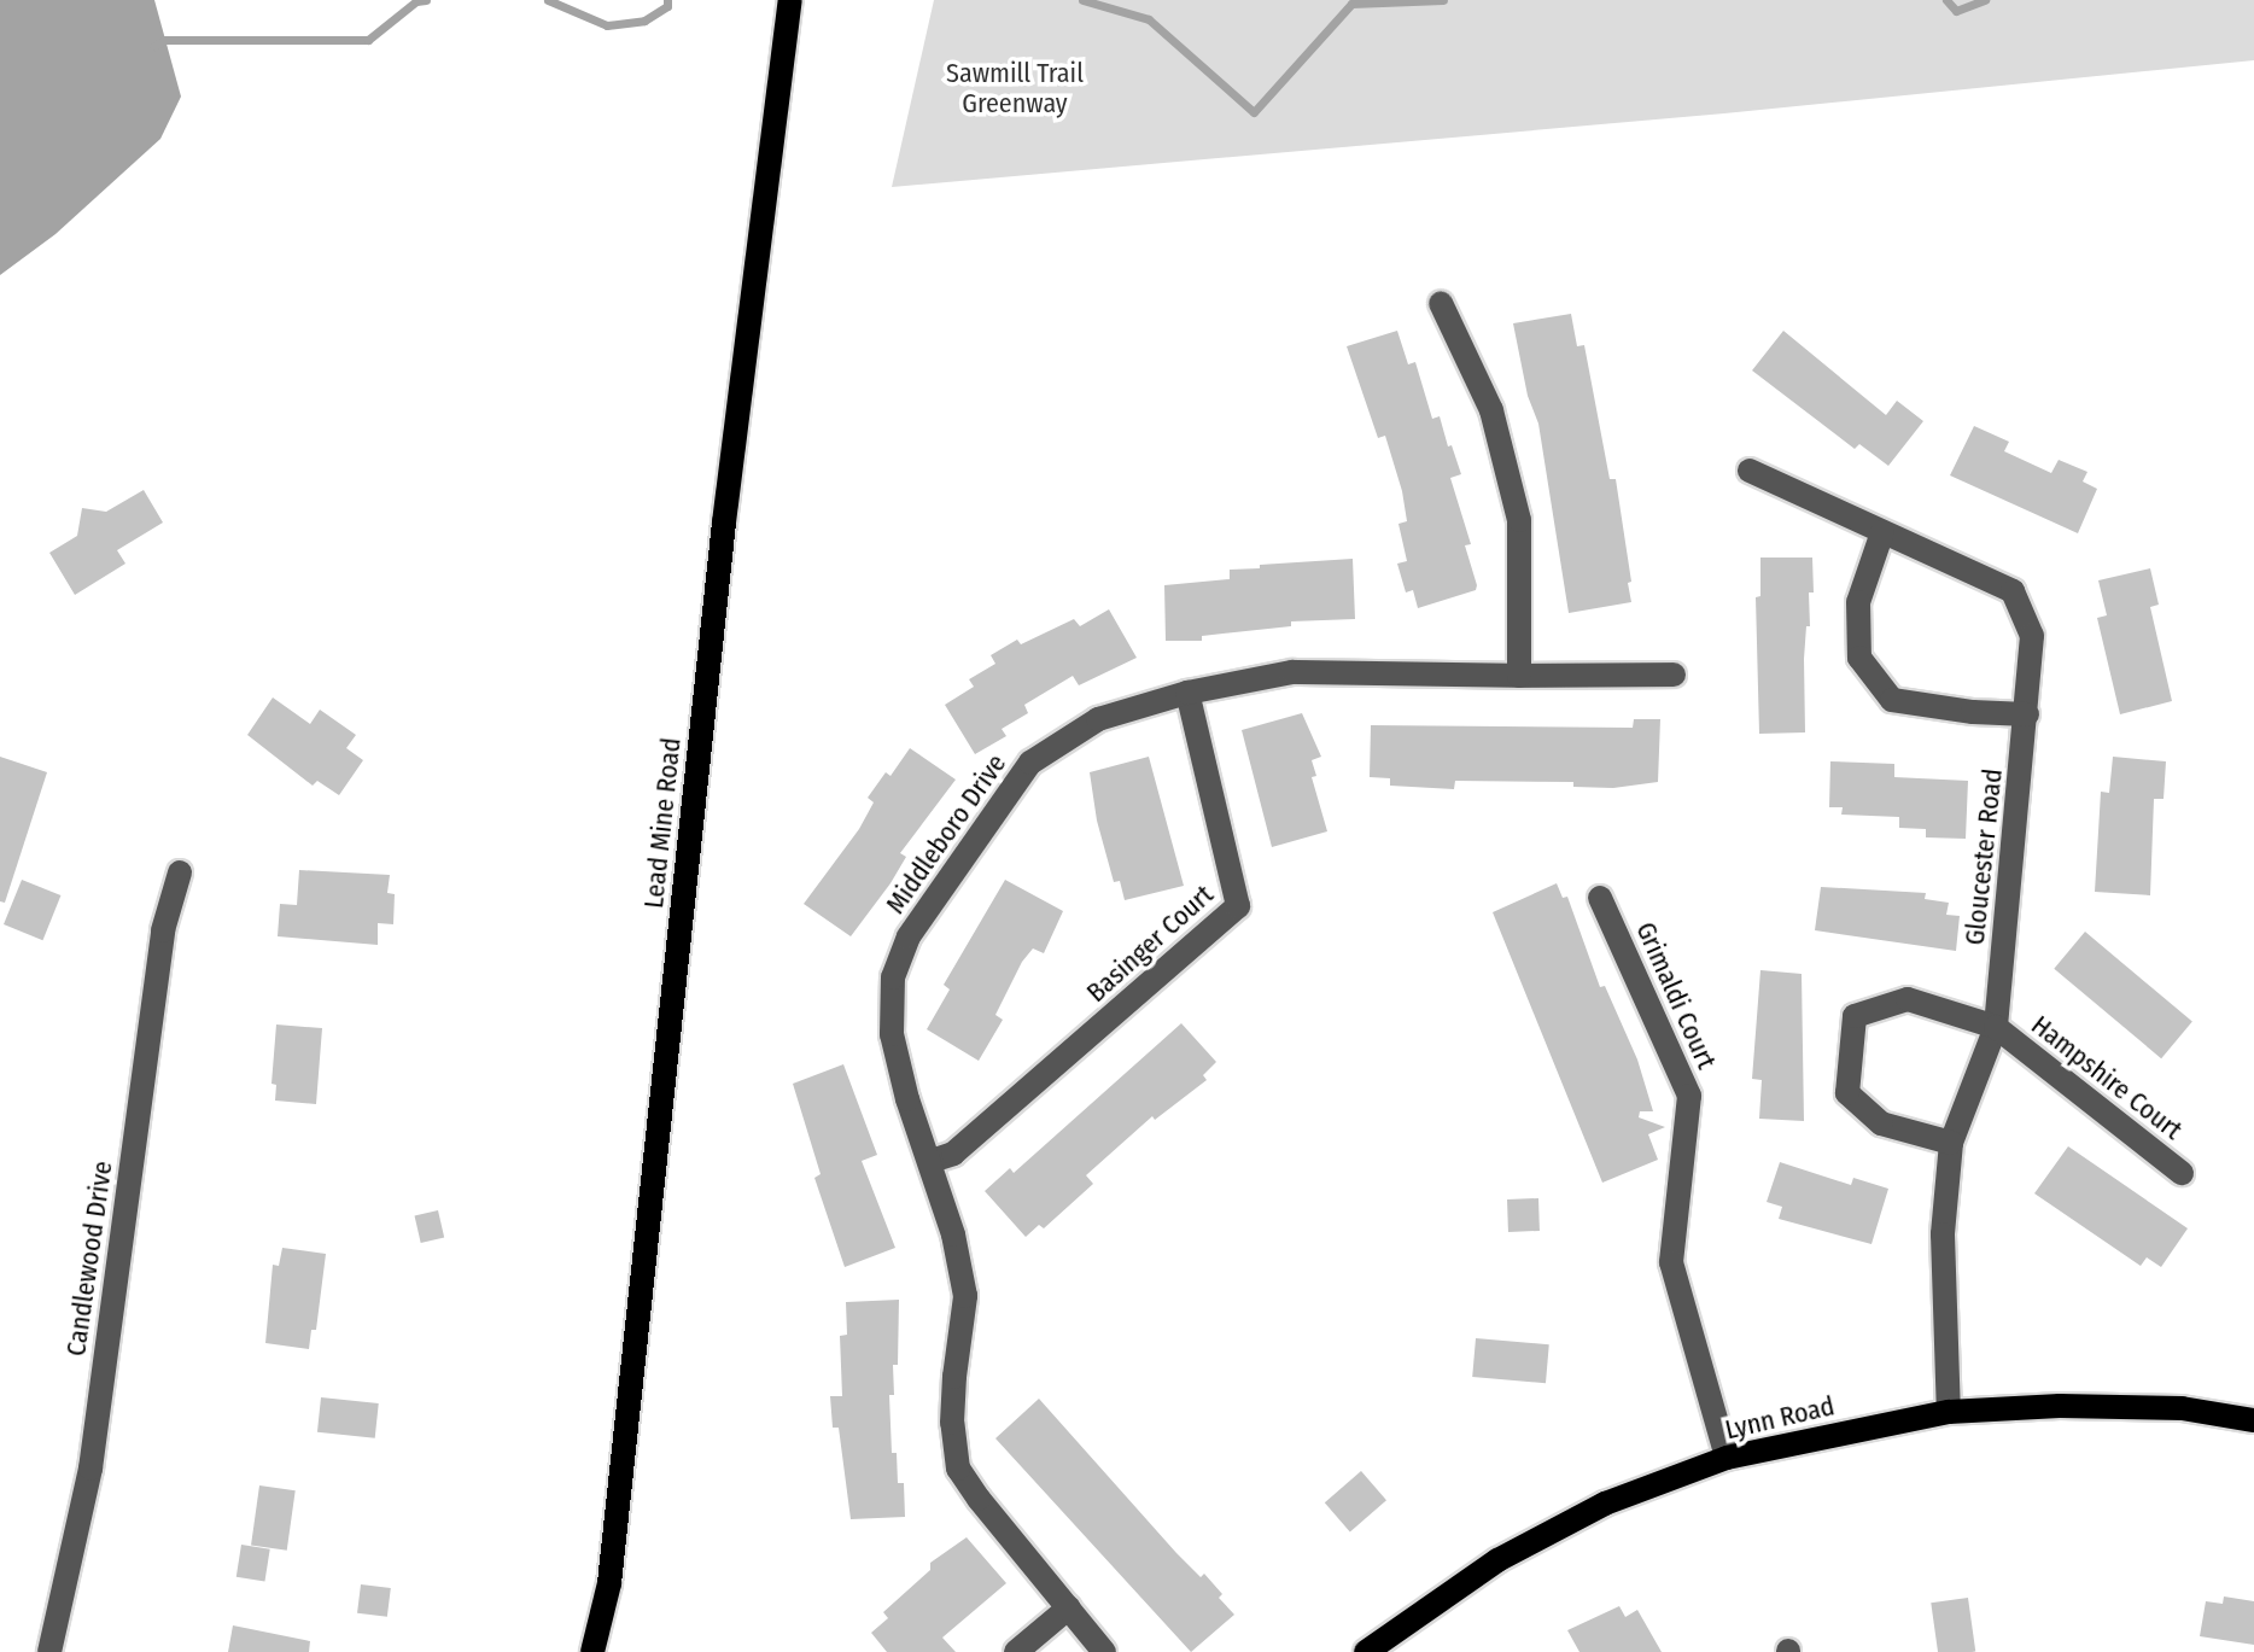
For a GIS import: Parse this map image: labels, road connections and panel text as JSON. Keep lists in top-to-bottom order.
{
  "streets": {
    "main road": ["Lead Mine Road", "Lynn Road"],
    "street": [
      "Middleboro Drive",
      "Gloucester Road",
      "Basinger Court",
      "Grimaldi Court",
      "Hampshire Court",
      "Candlewood Drive"
    ]
  },
  "crossings": [
    ["Middleboro Drive", "Basinger Court"],
    ["Gloucester Road", "Hampshire Court"],
    ["Gloucester Road", "Lynn Road"],
    ["Grimaldi Court", "Lynn Road"]
  ],
  "parks": ["Sawmill Trail Greenway"]
}
